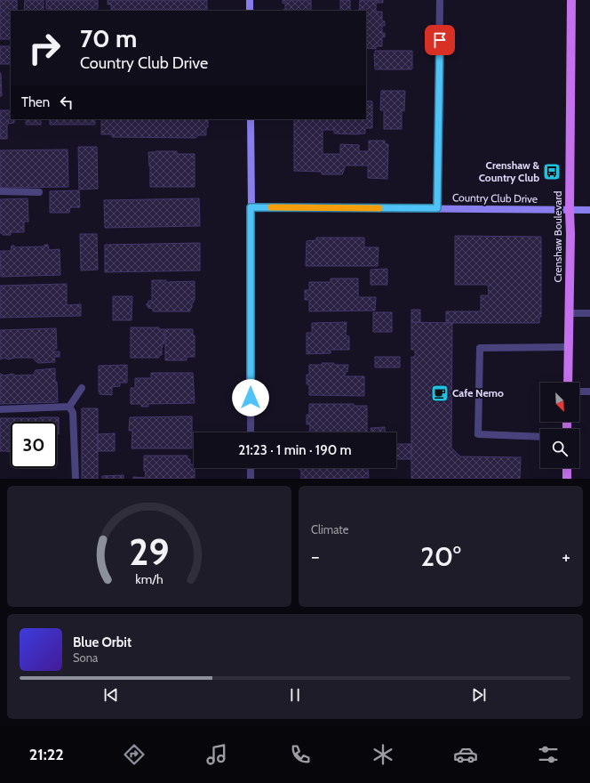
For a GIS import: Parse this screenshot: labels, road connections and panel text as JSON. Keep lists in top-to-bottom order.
{
  "streets": {
    "main road": ["Crenshaw Boulevard"],
    "street": ["Country Club Drive"]
  },
  "crossings": [
    ["Country Club Drive", "Crenshaw Boulevard"]
  ],
  "places": {
    "bus stop": ["Crenshaw & Country Club"],
    "cafe": ["Cafe Nemo"]
  },
  "north": "bottom right",
  "page": {
    "turn": ["70 m", "Country Club Drive"],
    "then": "Then",
    "limit": "30",
    "trip": "21:23 · 1 min · 190 m",
    "tile": "Climate",
    "heat": ["−", "20°", "+"],
    "song": ["Blue Orbit", "Sona"],
    "tabs": "21:22",
    "gauge": ["29", "km/h"]
  }
}
